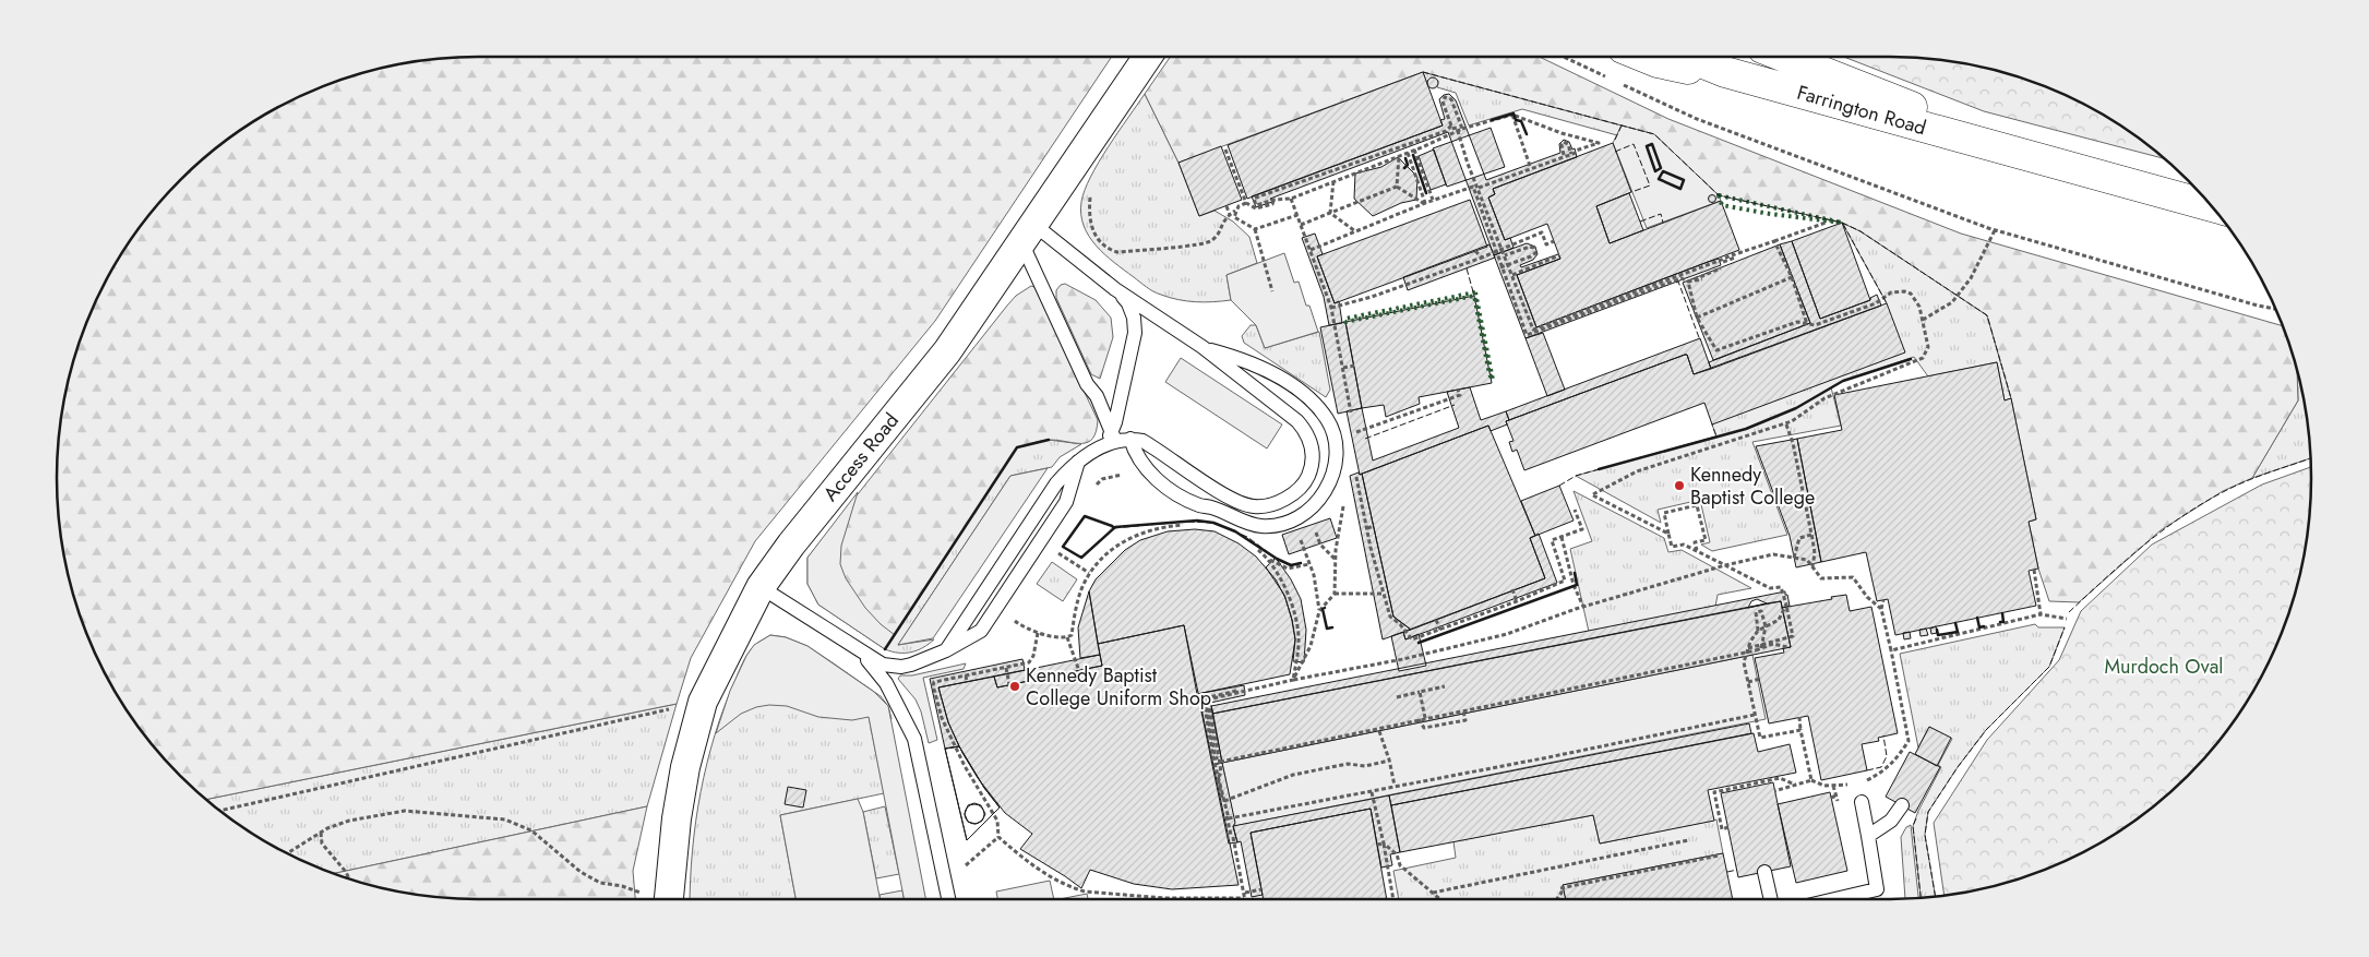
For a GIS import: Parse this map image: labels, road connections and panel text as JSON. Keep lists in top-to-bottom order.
{
  "streets": {
    "main road": ["Farrington Road"],
    "street": ["Access Road"]
  },
  "parks": ["Murdoch Oval"],
  "places": ["Kennedy Baptist College", "Kennedy Baptist College Uniform Shop"]
}
